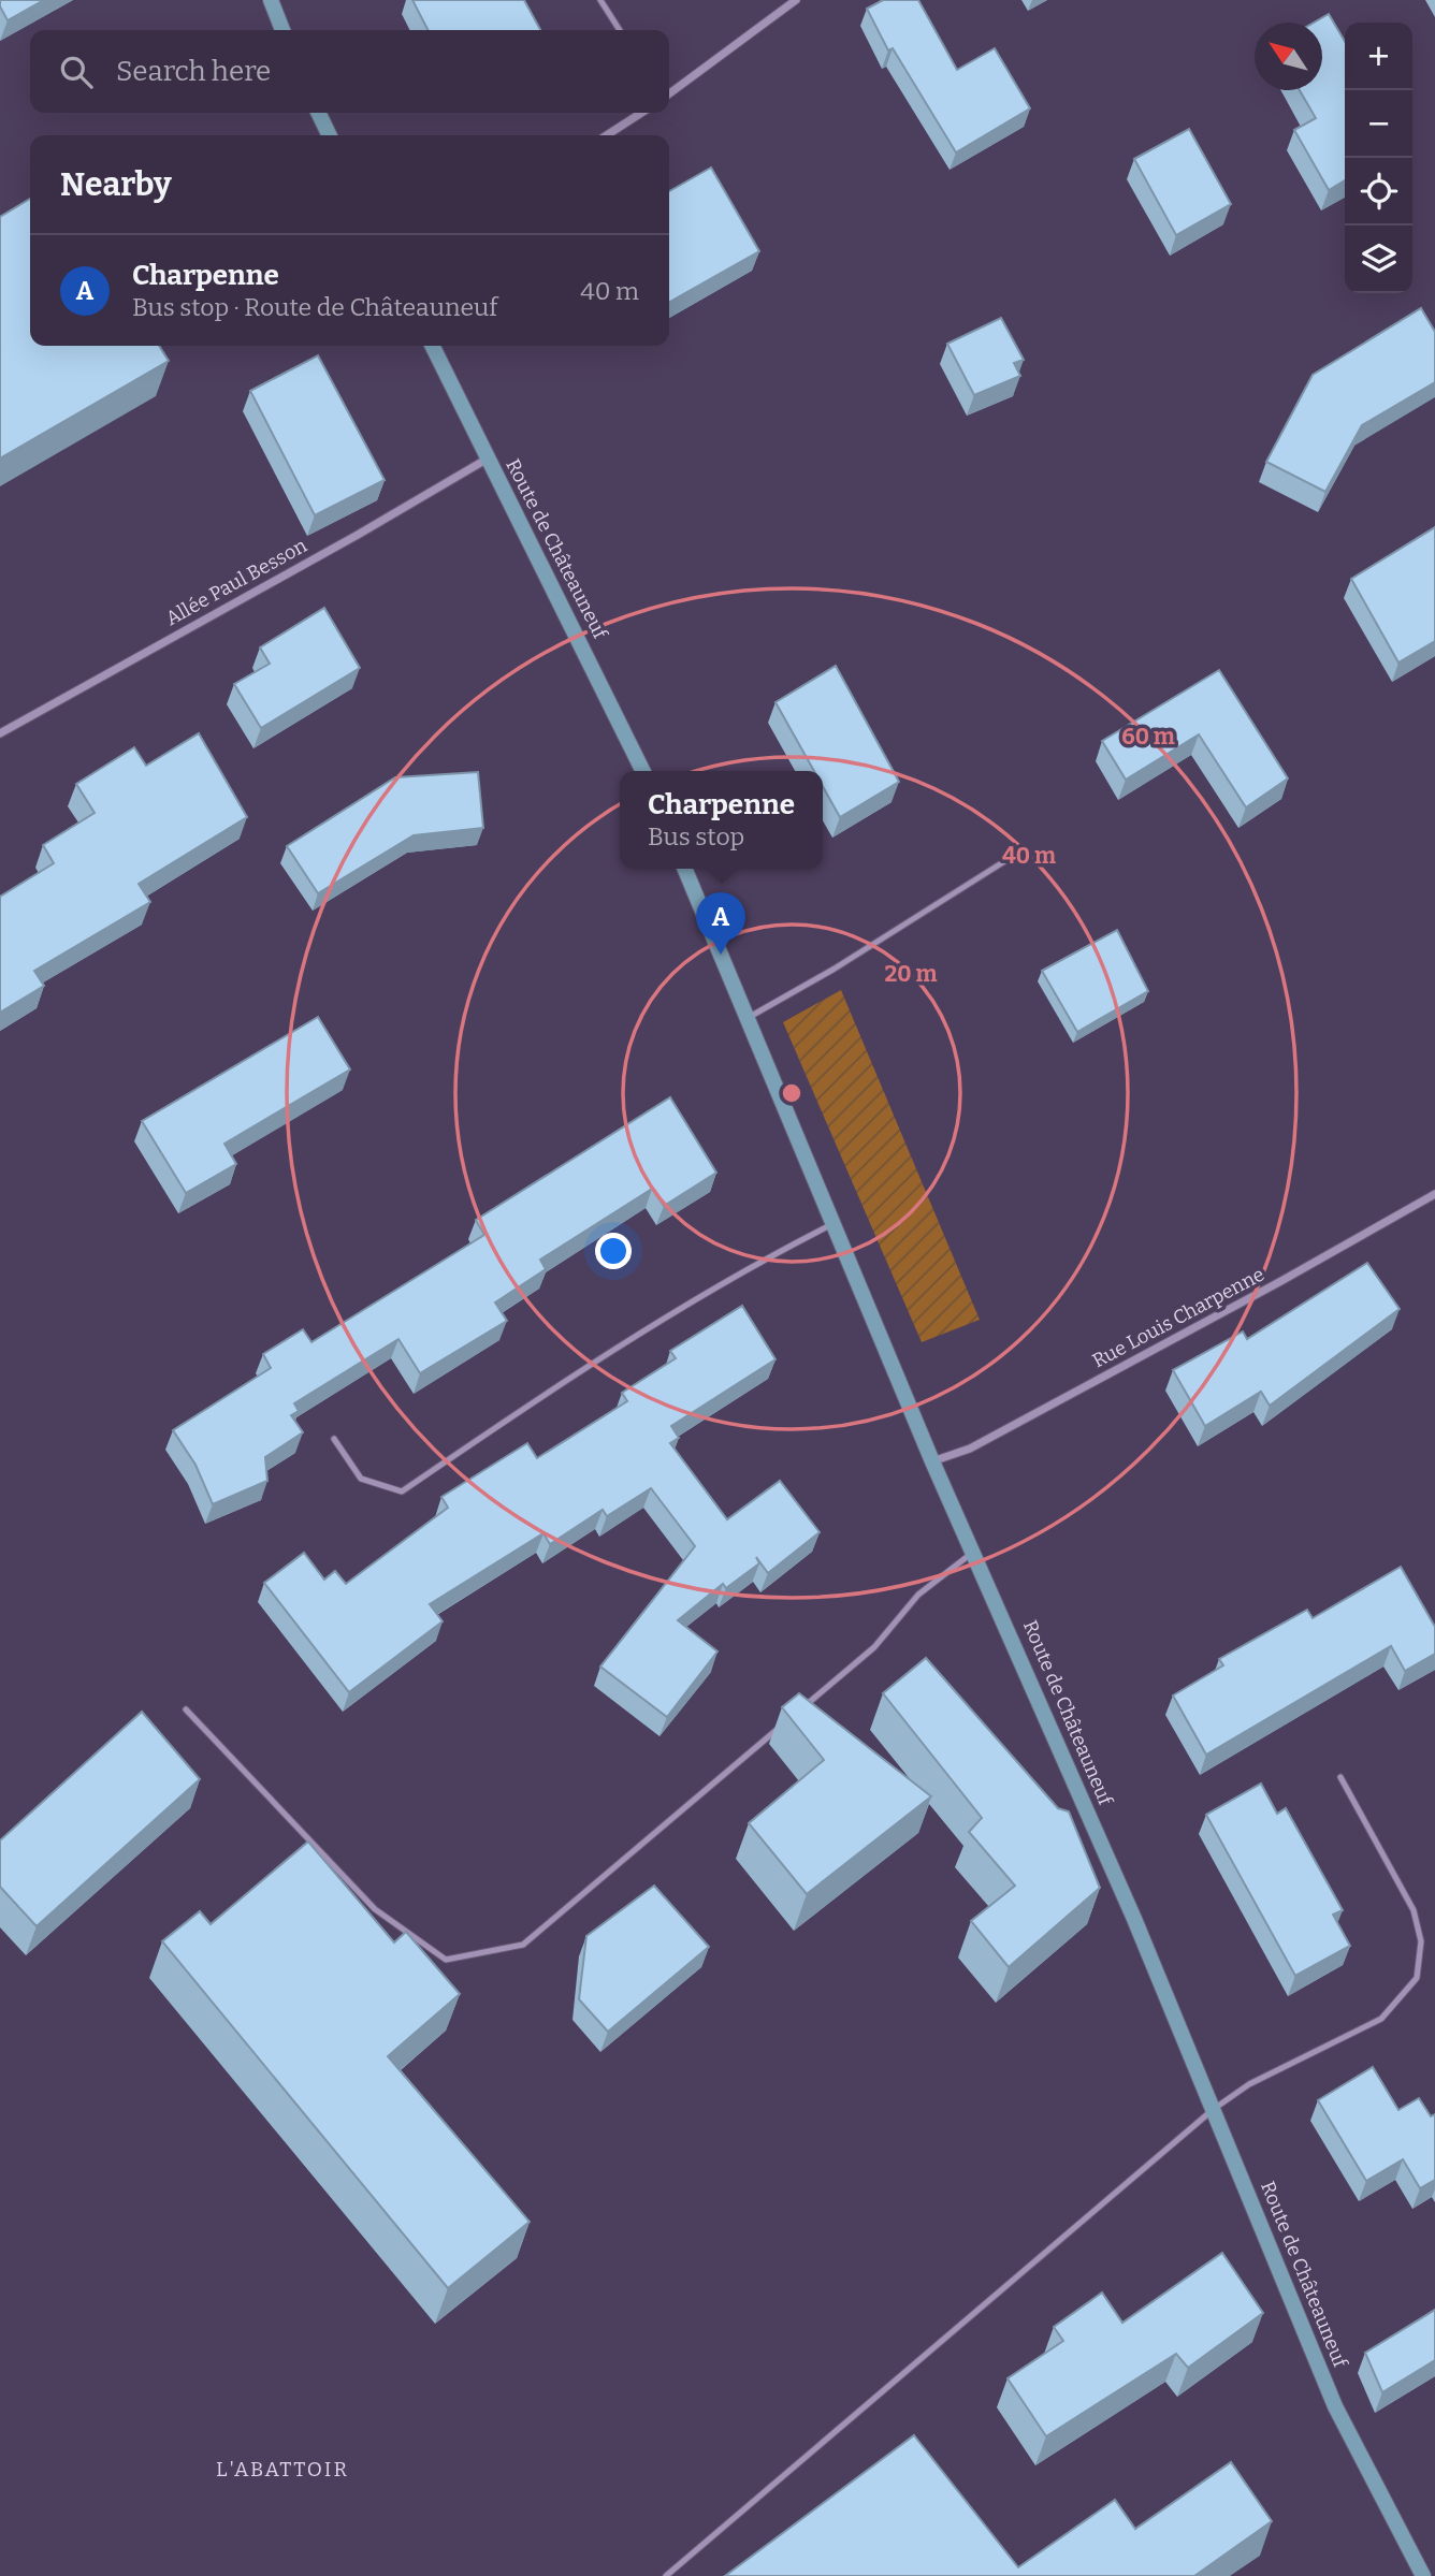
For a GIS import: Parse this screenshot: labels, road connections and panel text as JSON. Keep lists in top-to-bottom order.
{
  "streets": {
    "main road": ["Route de Châteauneuf"],
    "street": ["Allée Paul Besson", "Rue Louis Charpenne"]
  },
  "crossings": [
    ["Route de Châteauneuf", "Allée Paul Besson"],
    ["Route de Châteauneuf", "Rue Louis Charpenne"]
  ],
  "districts": ["L'ABATTOIR"],
  "north": "top left",
  "page": {
    "map_buttons": ["+", "−"],
    "search": "Search here",
    "heading": "Nearby",
    "list": [
      {
        "mark": "A",
        "name": "Charpenne",
        "note": "Bus stop · Route de Châteauneuf",
        "value": "40 m"
      }
    ],
    "popup": ["Charpenne", "Bus stop"],
    "pins": "A"
  },
  "rings": ["60 m", "40 m", "20 m"]
}
